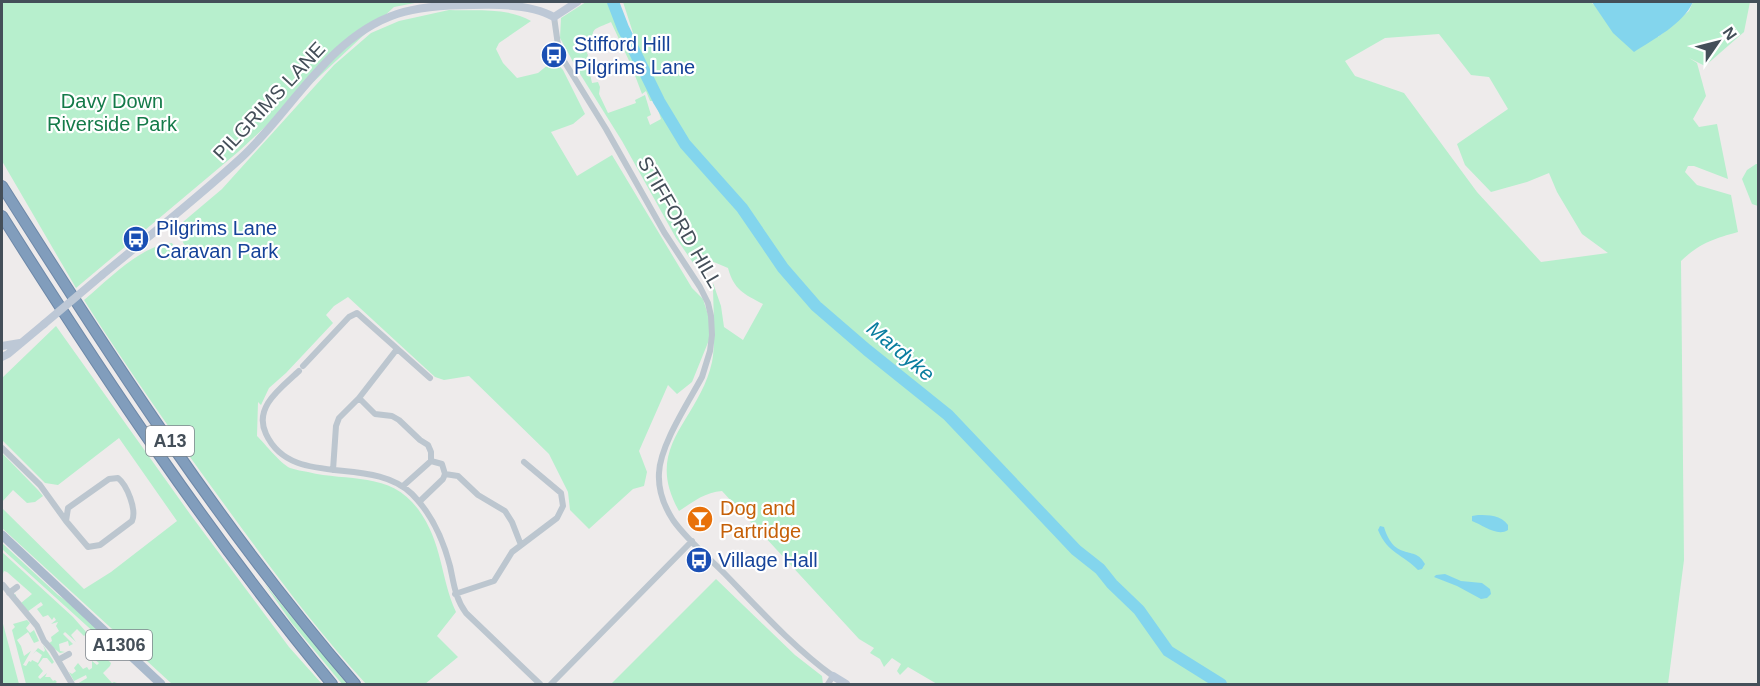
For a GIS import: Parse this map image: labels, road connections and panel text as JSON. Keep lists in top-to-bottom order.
{
  "streets": {
    "highway": ["A13"],
    "main road": ["PILGRIMS LANE", "A1306"],
    "street": ["STIFFORD HILL"]
  },
  "crossings": [
    ["PILGRIMS LANE", "STIFFORD HILL"]
  ],
  "water": ["Mardyke"],
  "parks": ["Davy Down Riverside Park"],
  "places": {
    "bus stop": ["Stifford Hill Pilgrims Lane", "Pilgrims Lane Caravan Park", "Village Hall"],
    "bar": ["Dog and Partridge"]
  },
  "north": "top right"
}
